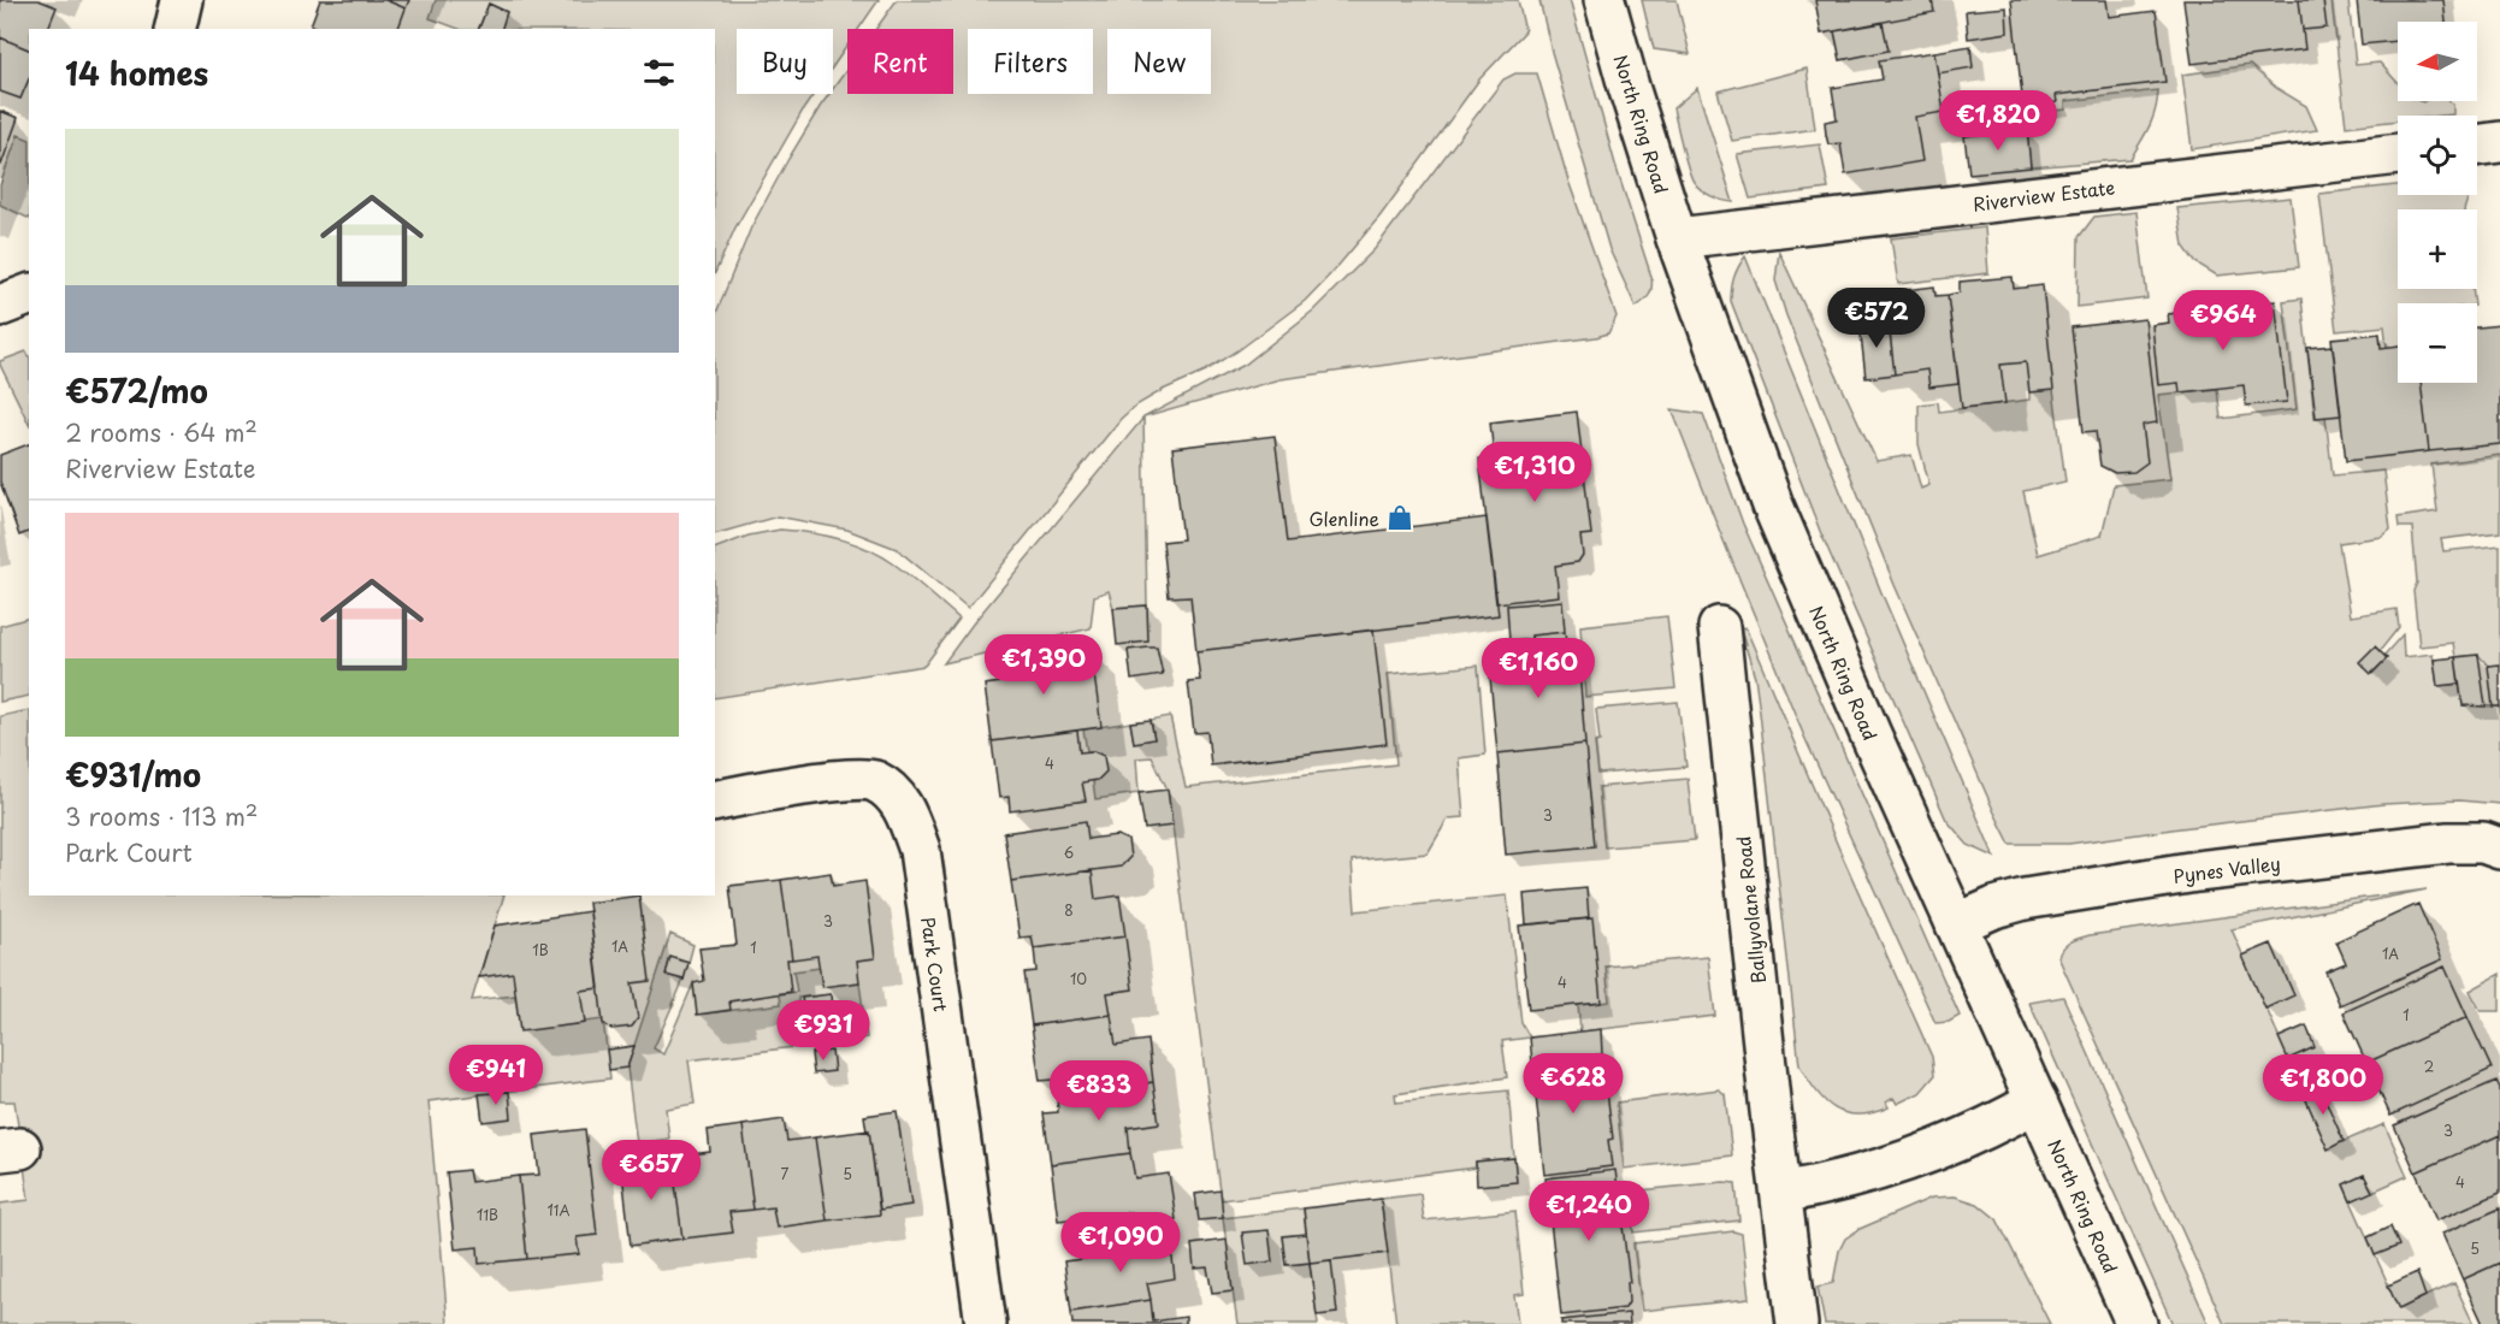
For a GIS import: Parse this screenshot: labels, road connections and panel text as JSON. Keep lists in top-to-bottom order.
{
  "streets": {
    "street": [
      "North Ring Road",
      "Riverview Estate",
      "Pynes Valley",
      "Ballyvolane Road",
      "Park Court"
    ]
  },
  "crossings": [
    ["North Ring Road", "Riverview Estate"],
    ["North Ring Road", "Pynes Valley"]
  ],
  "places": {
    "shop": ["Glenline"]
  },
  "house_numbers": [
    "4",
    "3",
    "6",
    "8",
    "3",
    "1A",
    "1",
    "1B",
    "1A",
    "10",
    "4",
    "1",
    "2",
    "3",
    "7",
    "5",
    "4",
    "11A",
    "11B",
    "5"
  ],
  "north": "left",
  "page": {
    "map_buttons": ["+", "−"],
    "chip": [
      "Buy",
      "Rent",
      "Filters",
      "New"
    ],
    "heading": "14 homes",
    "price": [
      "€1,820",
      "€572",
      "€964",
      "€1,310",
      "€1,390",
      "€1,160",
      "€931",
      "€941",
      "€628",
      "€1,800",
      "€833",
      "€657",
      "€1,240",
      "€1,090"
    ],
    "list": [
      {
        "name": "€572/mo",
        "note": "2 rooms · 64 m² · Riverview Estate"
      },
      {
        "name": "€931/mo",
        "note": "3 rooms · 113 m² · Park Court"
      }
    ]
  }
}
